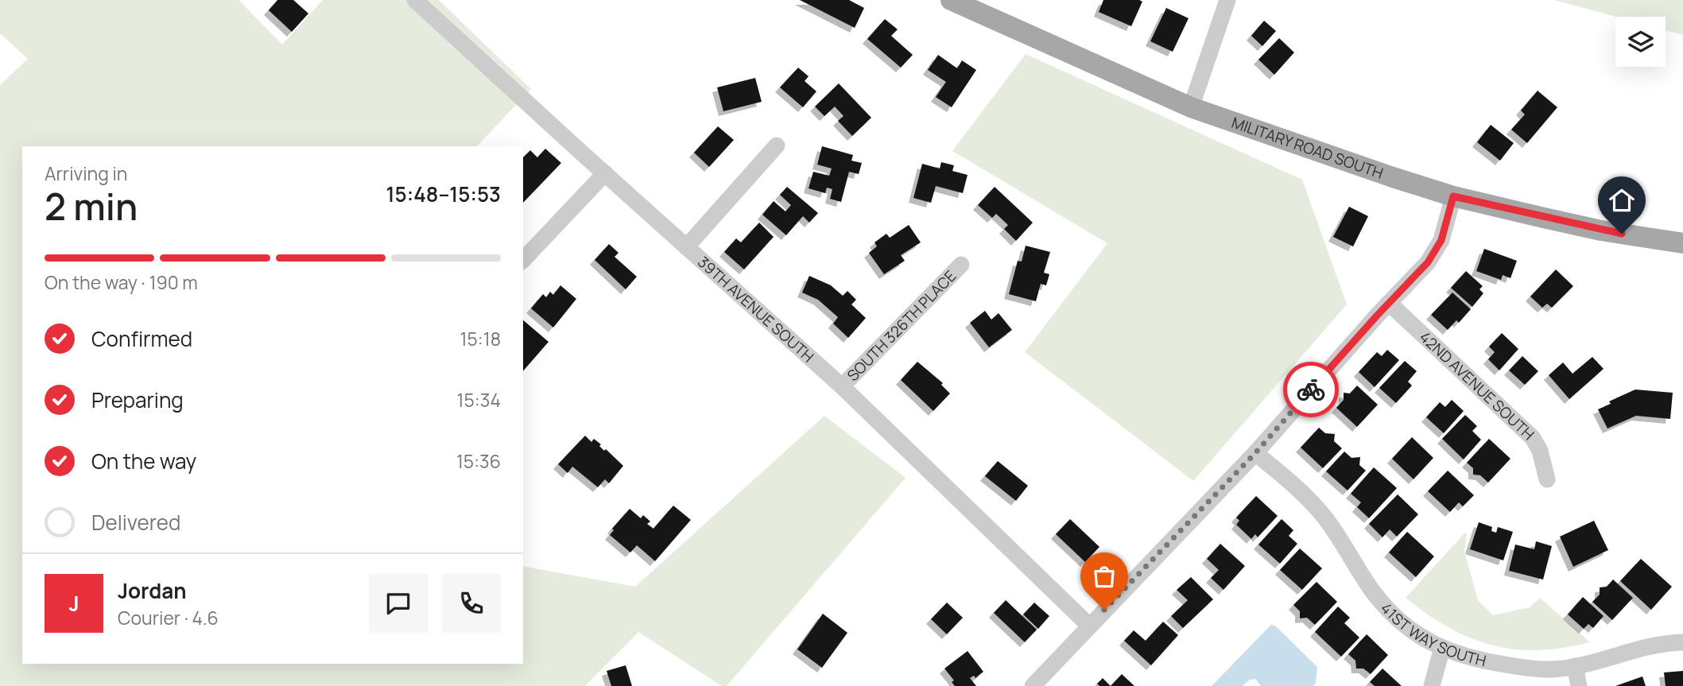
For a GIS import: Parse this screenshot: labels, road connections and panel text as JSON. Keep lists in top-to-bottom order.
{
  "streets": {
    "main road": ["MILITARY ROAD SOUTH"],
    "street": [
      "39TH AVENUE SOUTH",
      "SOUTH 326TH PLACE",
      "42ND AVENUE SOUTH",
      "41ST WAY SOUTH"
    ]
  },
  "crossings": [
    ["39TH AVENUE SOUTH", "SOUTH 326TH PLACE"]
  ],
  "page": {
    "heading": ["2 min", "Arriving in", "15:48–15:53"],
    "panel": ["Jordan", "Courier · 4.6"],
    "bar": "On the way · 190 m",
    "list": [
      ["Confirmed", "15:18"],
      ["Preparing", "15:34"],
      ["On the way", "15:36"],
      "Delivered"
    ],
    "round": "J"
  }
}
